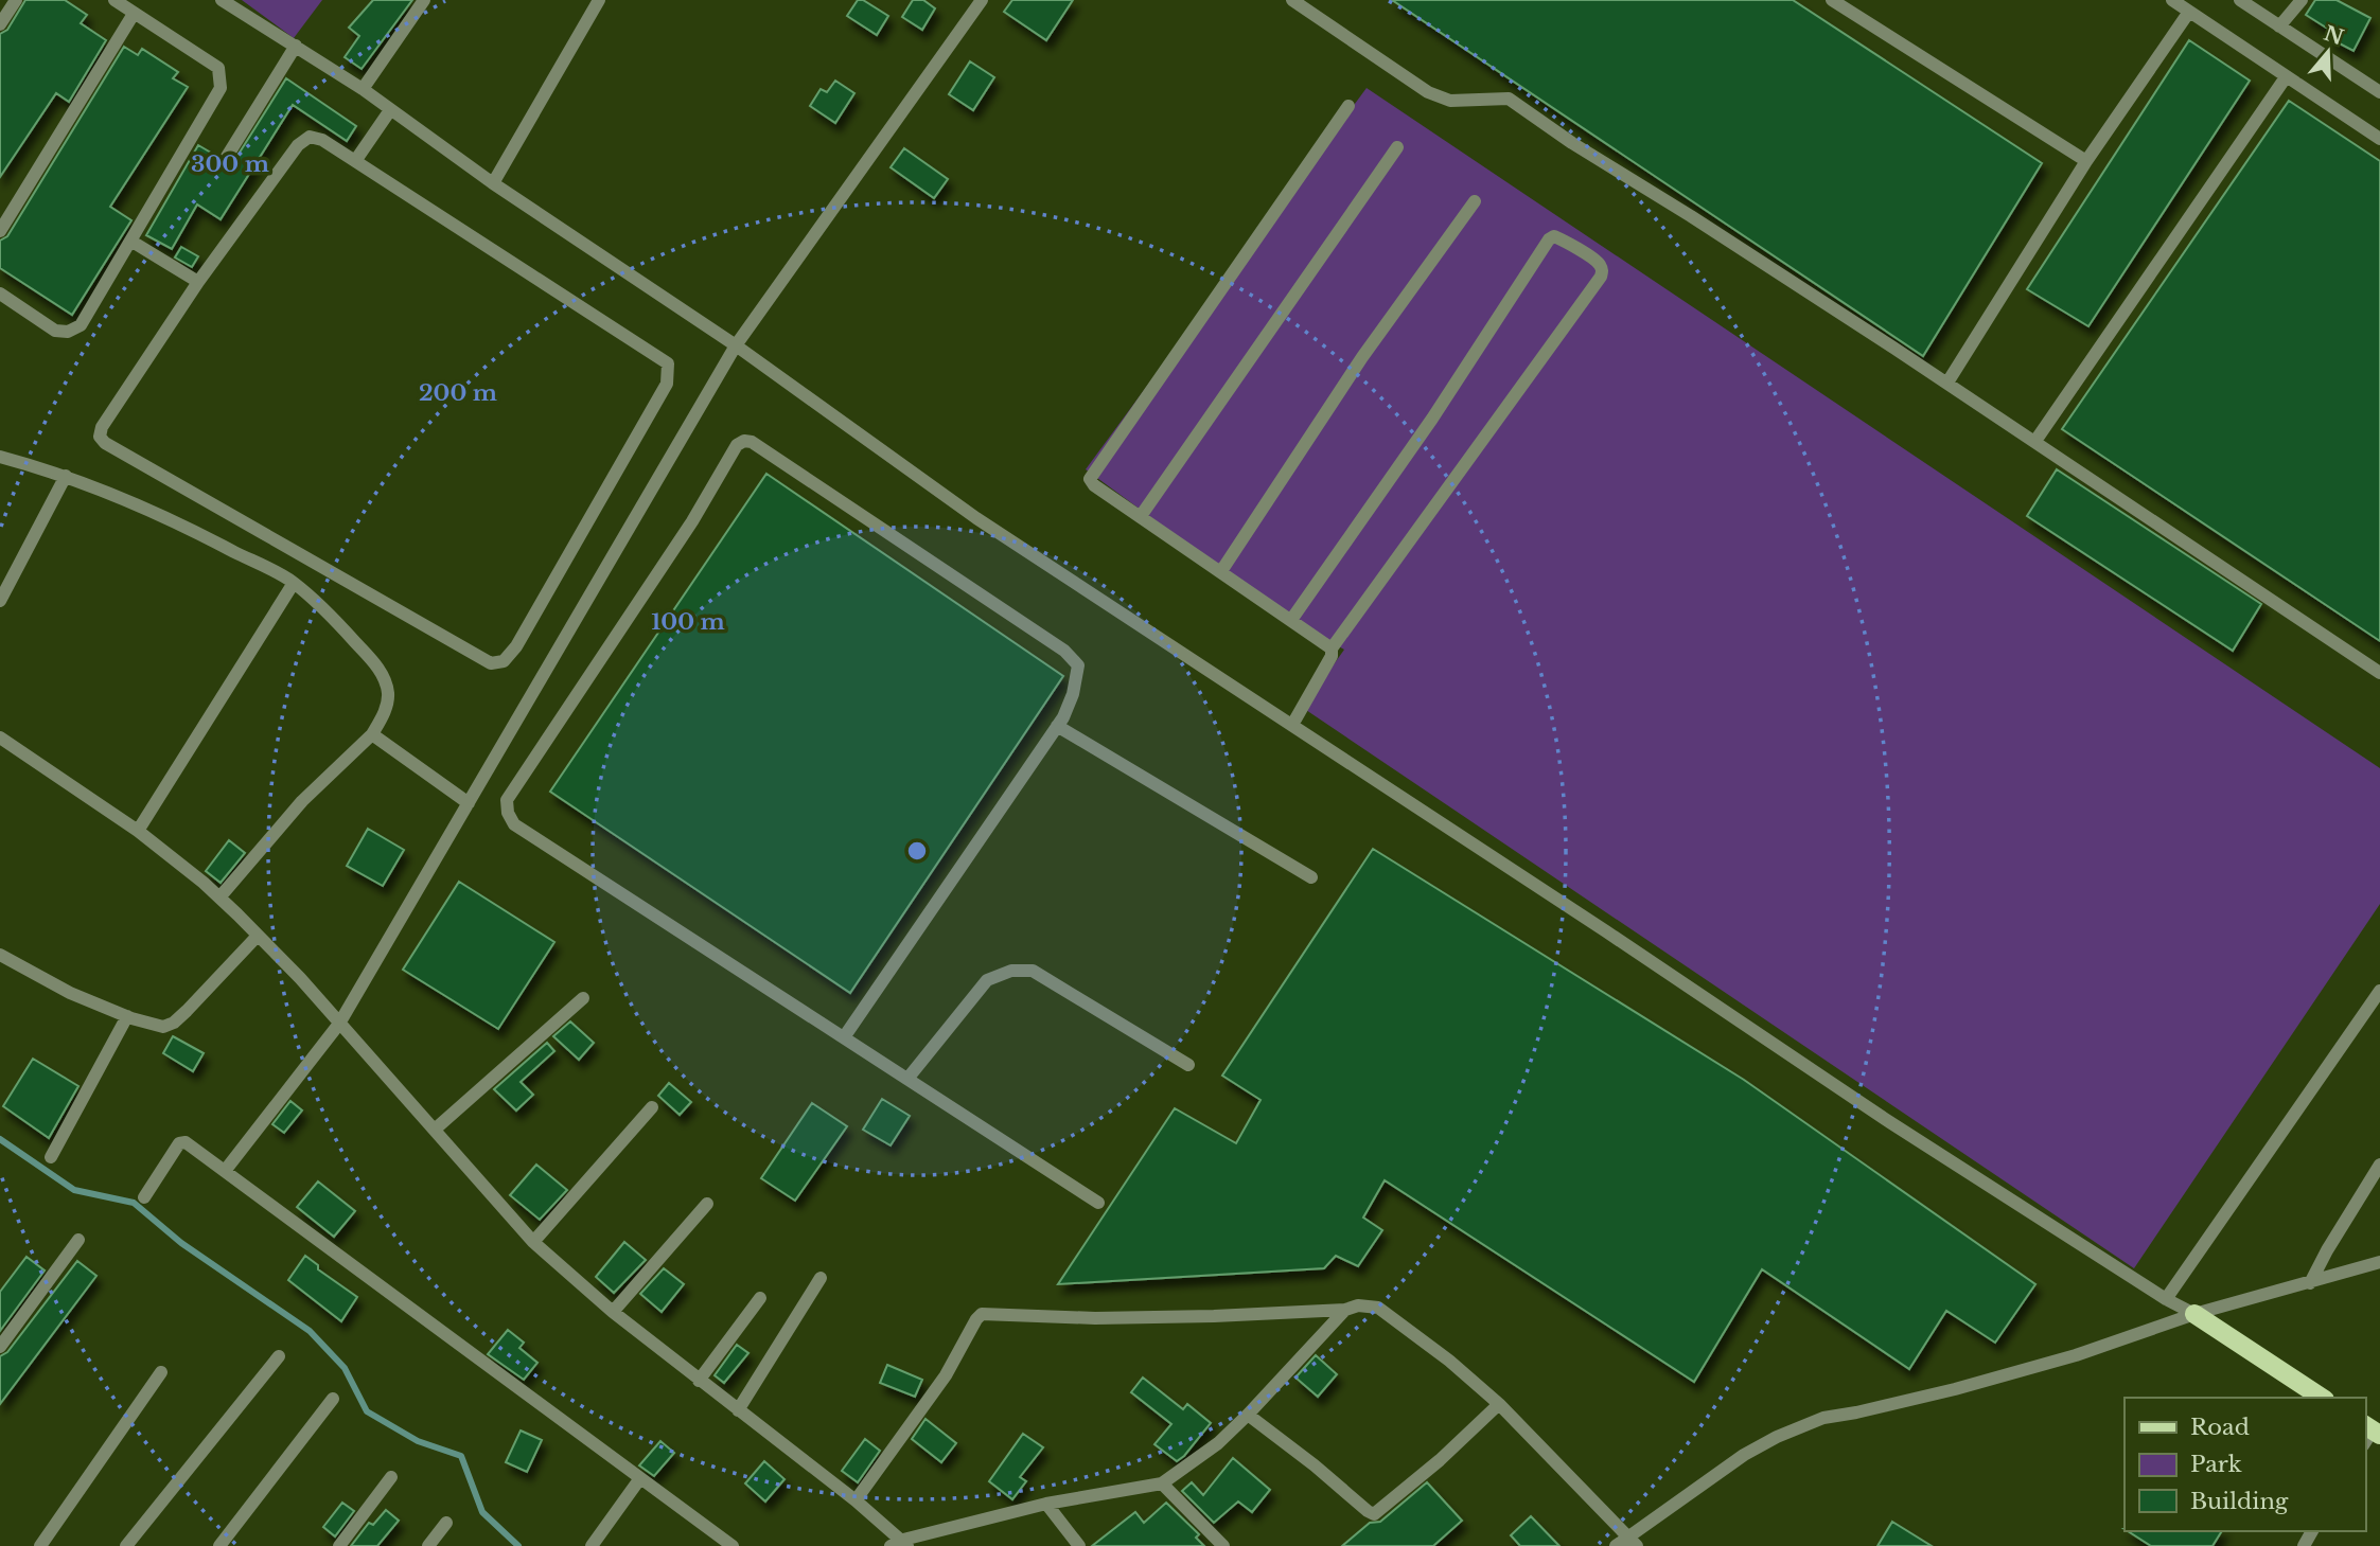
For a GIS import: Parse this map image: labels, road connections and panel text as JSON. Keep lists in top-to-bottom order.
{
  "legend": ["Road", "Park", "Building"],
  "north": "top",
  "rings": ["300 m", "200 m", "100 m"]
}
